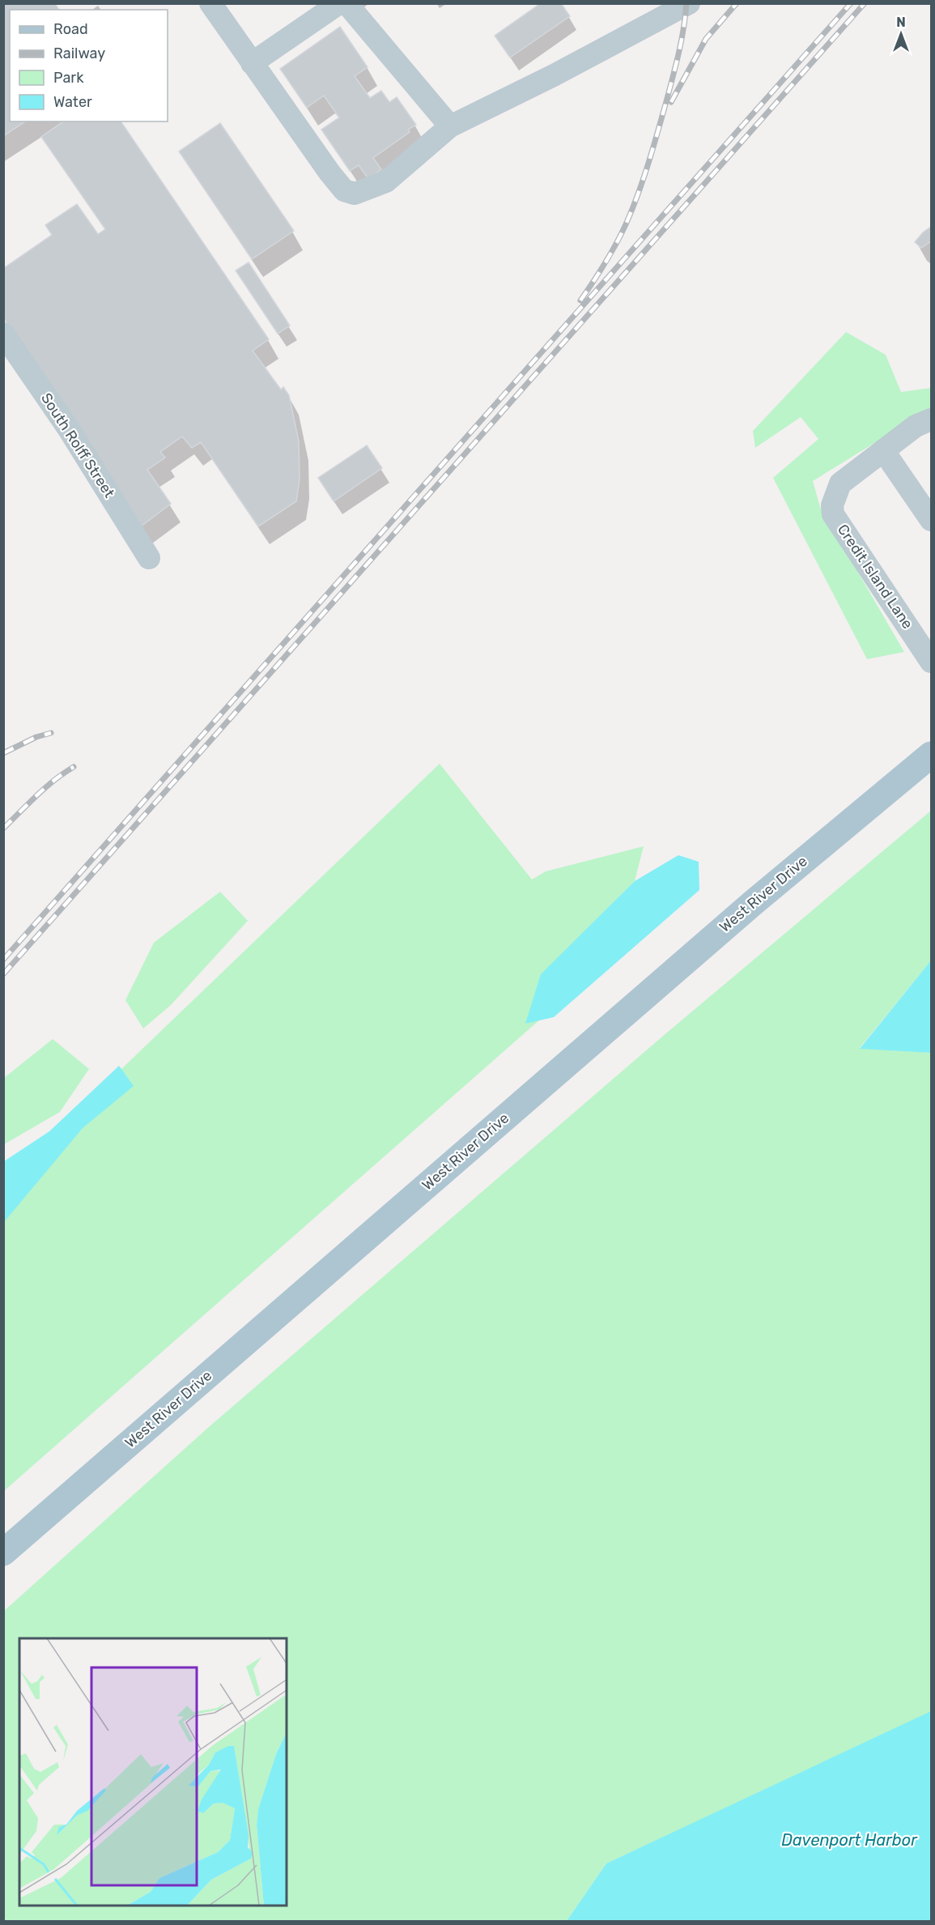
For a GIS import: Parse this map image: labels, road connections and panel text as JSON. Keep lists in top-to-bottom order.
{
  "streets": {
    "main road": ["West River Drive"],
    "street": ["South Rolff Street", "Credit Island Lane"]
  },
  "water": ["Davenport Harbor"],
  "legend": [
    "Road",
    "Railway",
    "Park",
    "Water"
  ],
  "north": "top"
}
